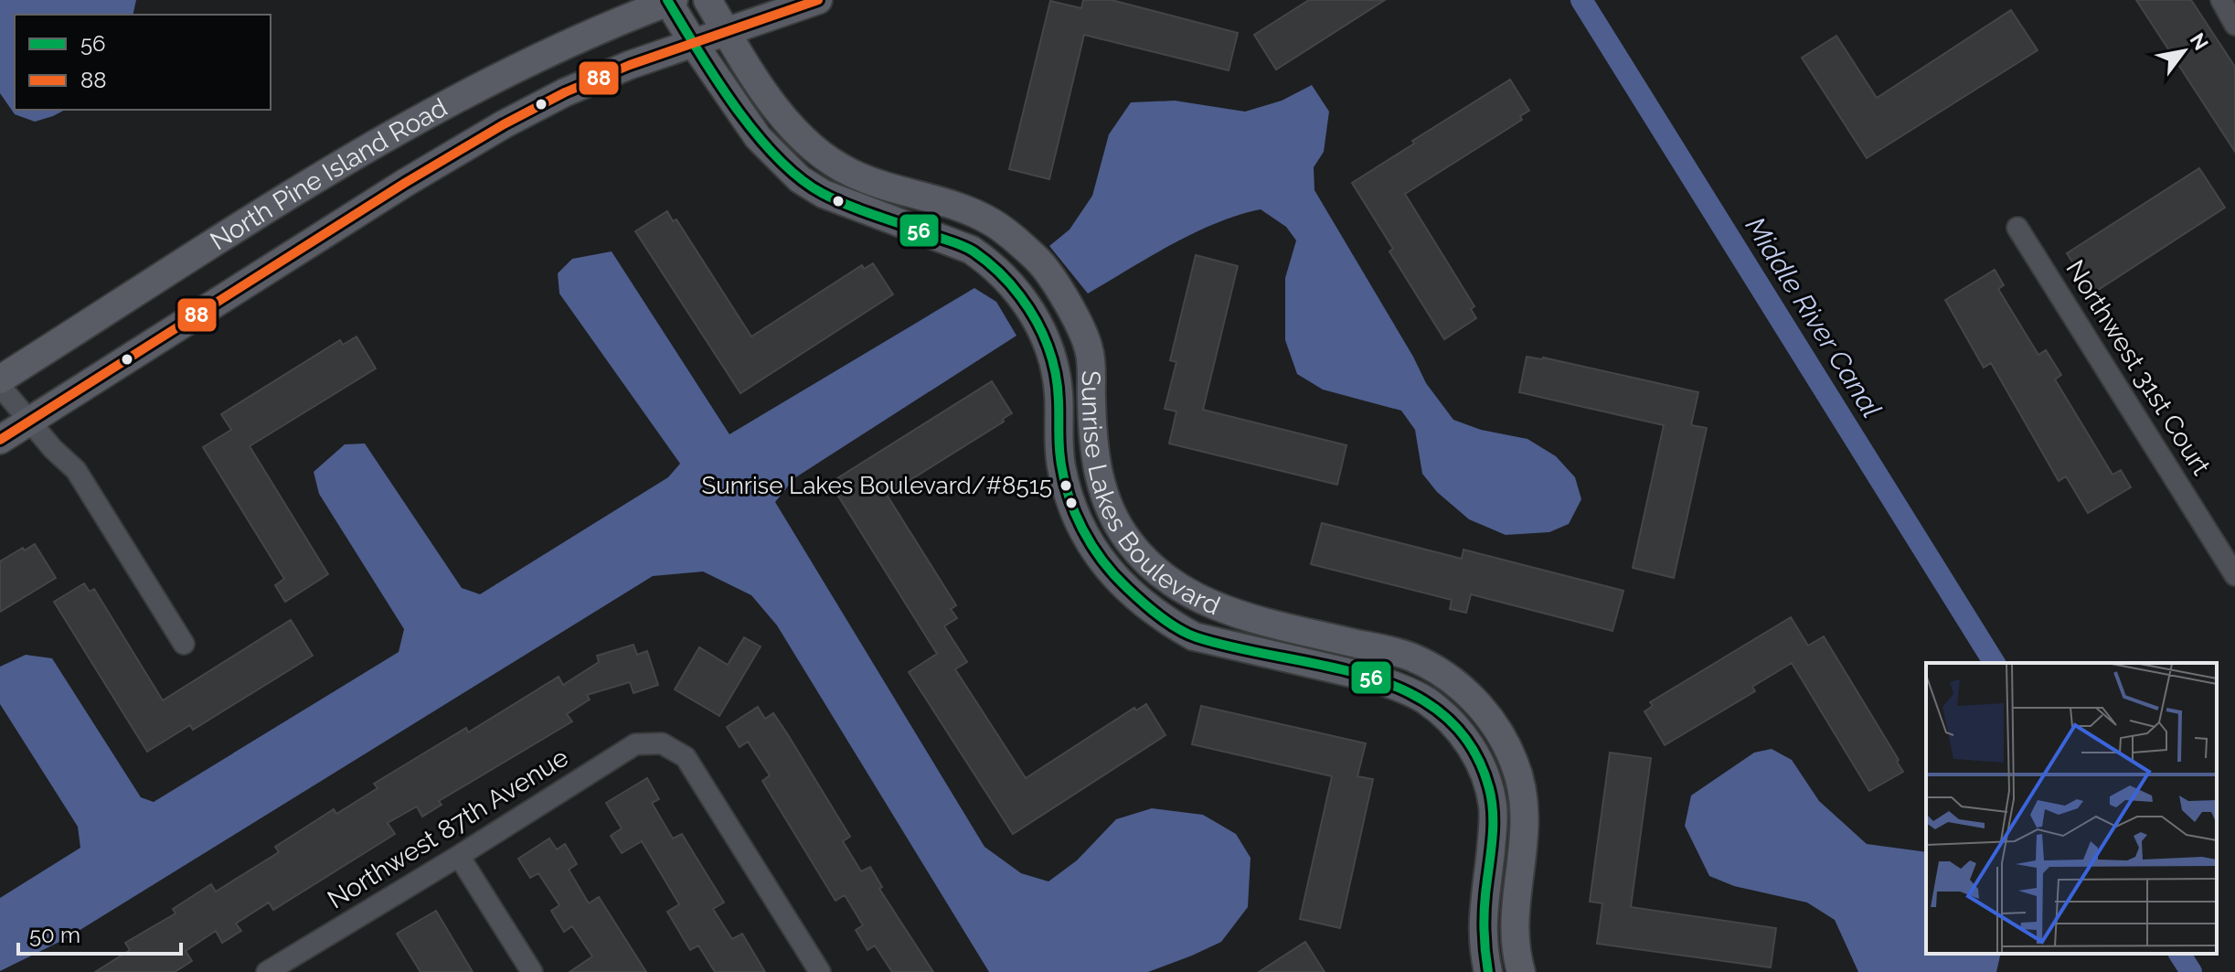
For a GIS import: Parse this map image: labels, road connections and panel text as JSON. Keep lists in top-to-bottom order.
{
  "streets": {
    "street": [
      "North Pine Island Road",
      "Northwest 31st Court",
      "Sunrise Lakes Boulevard",
      "Northwest 87th Avenue"
    ]
  },
  "crossings": [
    ["North Pine Island Road", "Sunrise Lakes Boulevard"]
  ],
  "water": ["Middle River Canal"],
  "places": ["Sunrise Lakes Boulevard/#8515"],
  "lines": ["transit line 56", "transit line 88"],
  "legend": ["56", "88"],
  "scale_bar": "50 m",
  "north": "top right"
}
